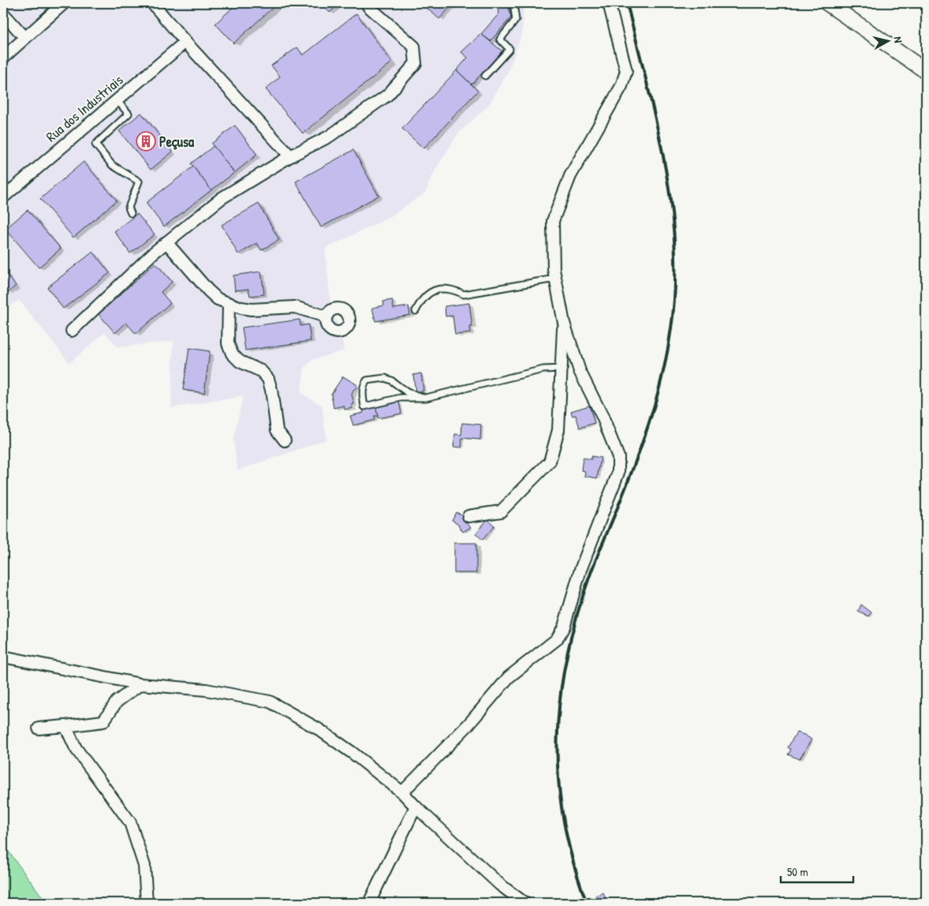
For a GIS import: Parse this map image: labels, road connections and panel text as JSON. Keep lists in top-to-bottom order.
{
  "streets": {
    "street": ["Rua dos Industriais"]
  },
  "places": {
    "building": ["Peçusa"]
  },
  "scale_bar": "50 m",
  "north": "right"
}
